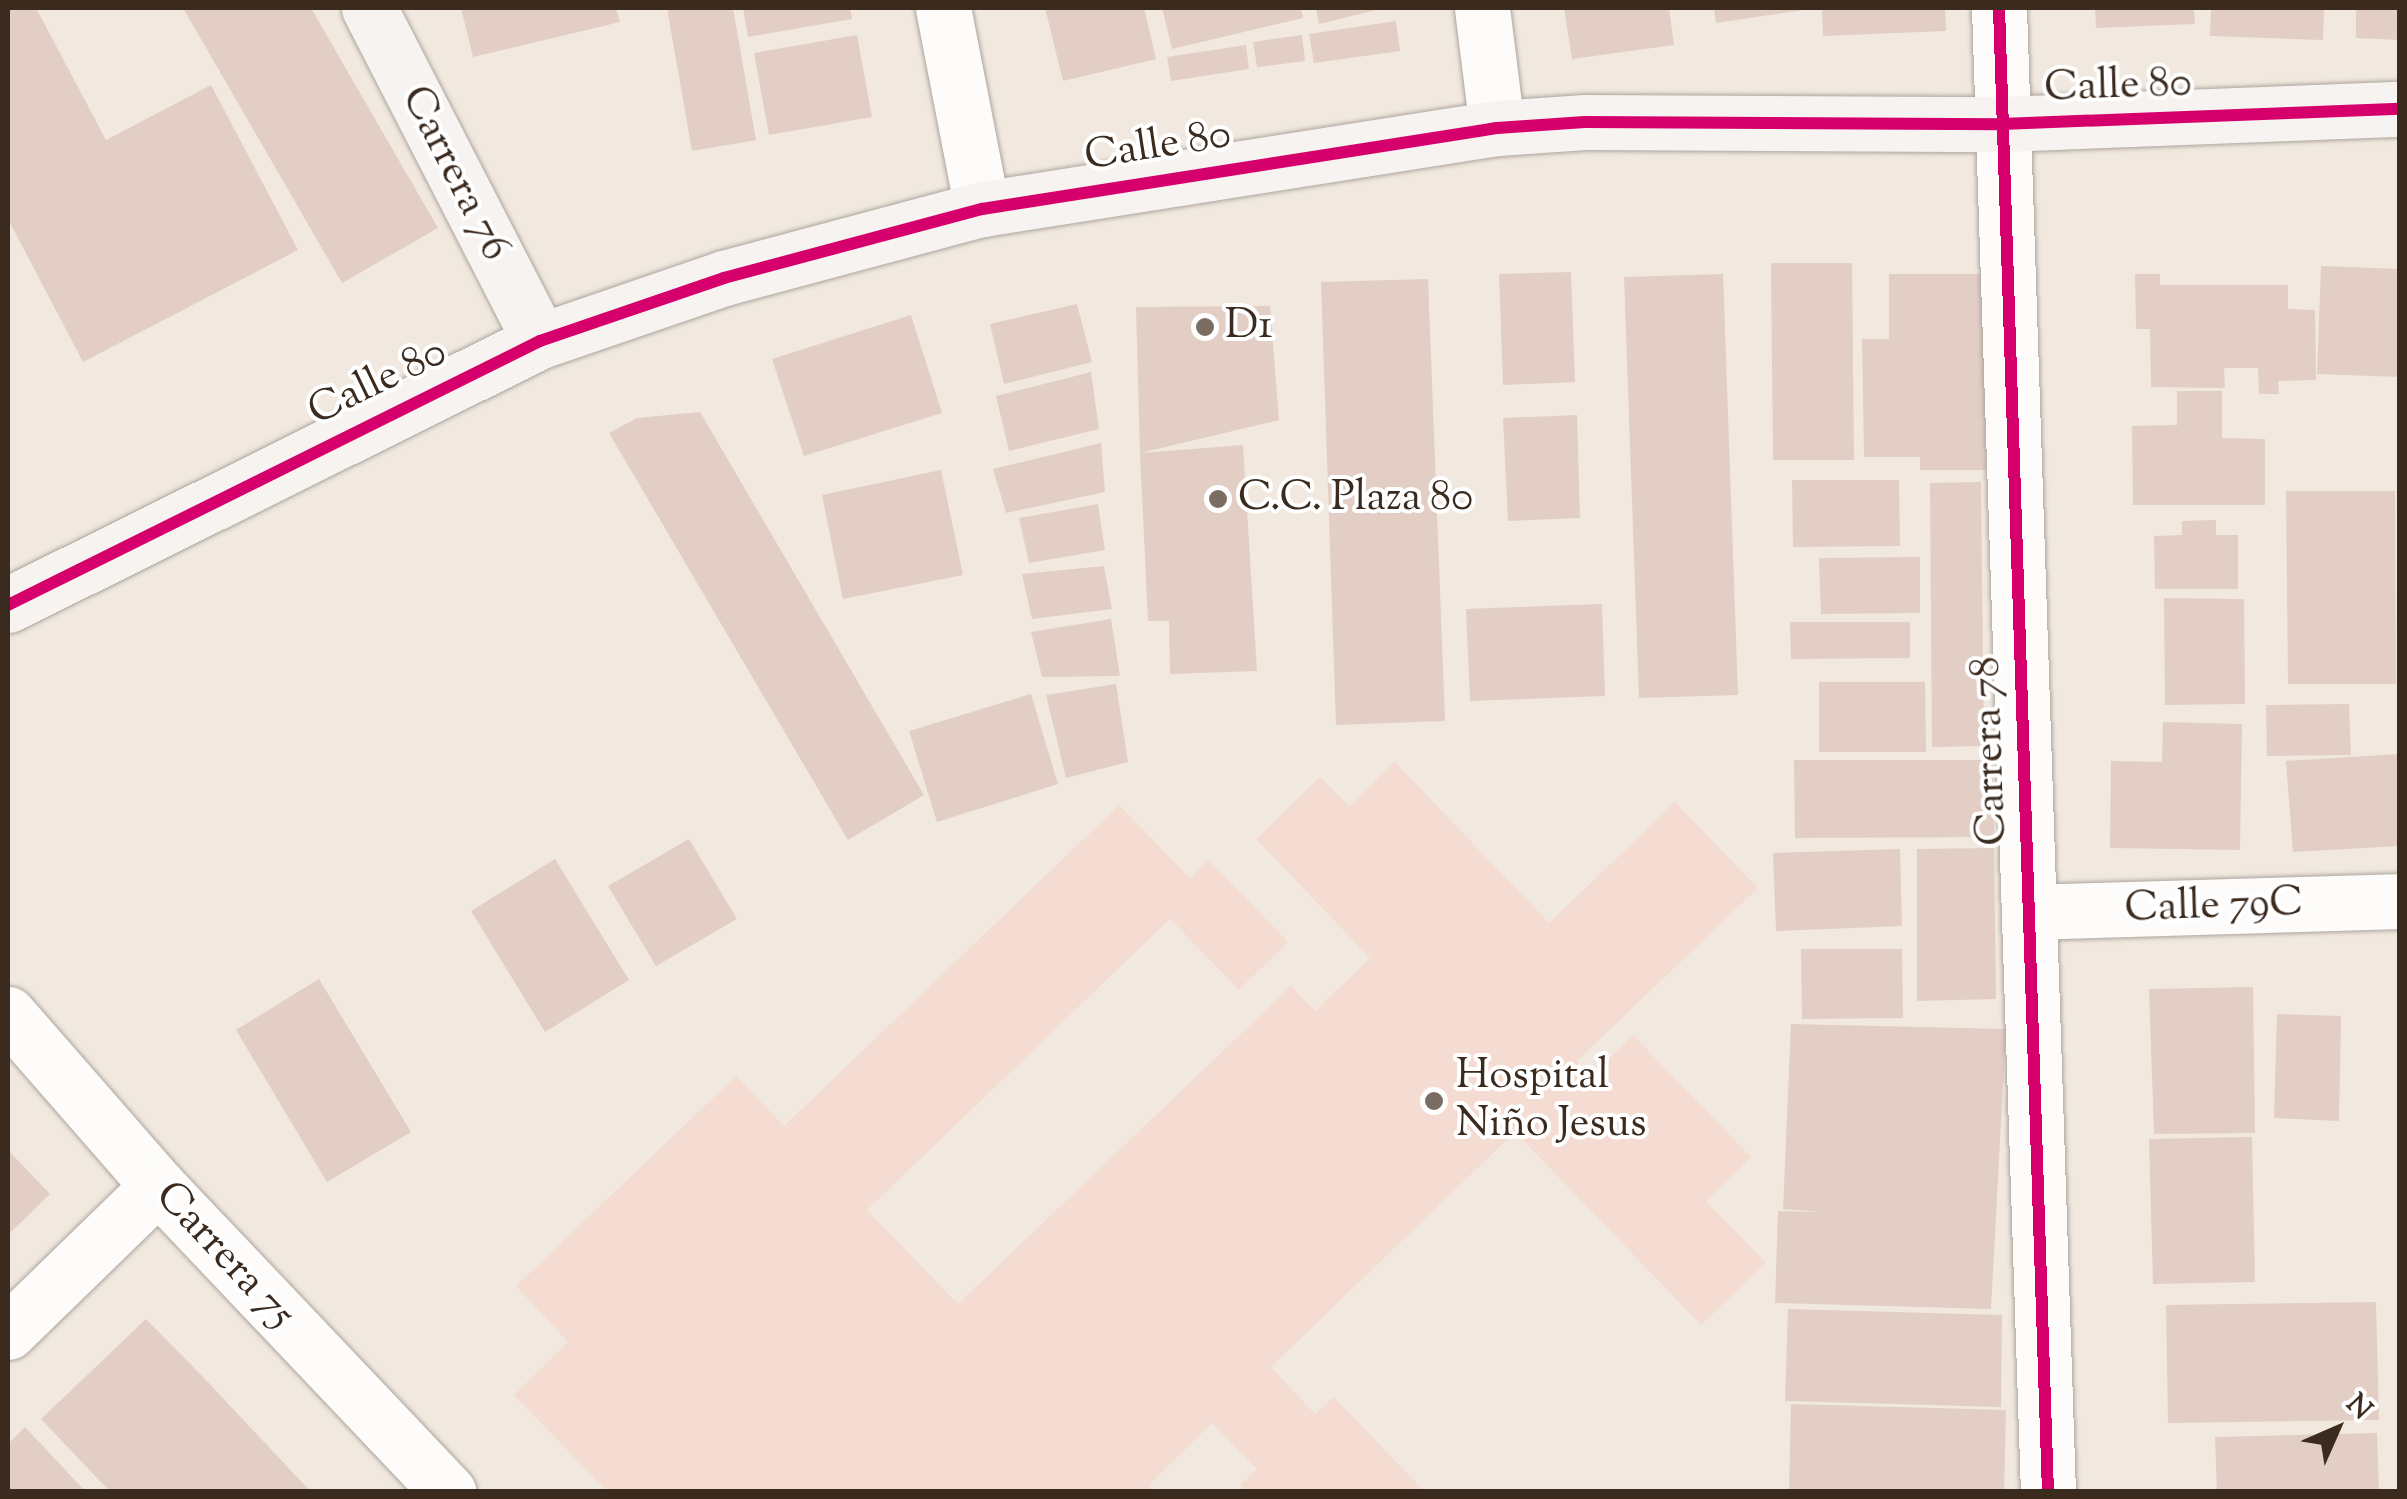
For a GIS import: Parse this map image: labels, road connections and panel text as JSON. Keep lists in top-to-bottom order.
{
  "streets": {
    "street": [
      "Calle 80",
      "Carrera 76",
      "Carrera 78",
      "Calle 79C",
      "Carrera 75"
    ]
  },
  "crossings": [
    ["Calle 80", "Carrera 76"],
    ["Calle 80", "Carrera 78"],
    ["Carrera 78", "Calle 79C"]
  ],
  "places": ["D1", "C.C. Plaza 80", "Hospital Niño Jesus"],
  "north": "top right"
}
